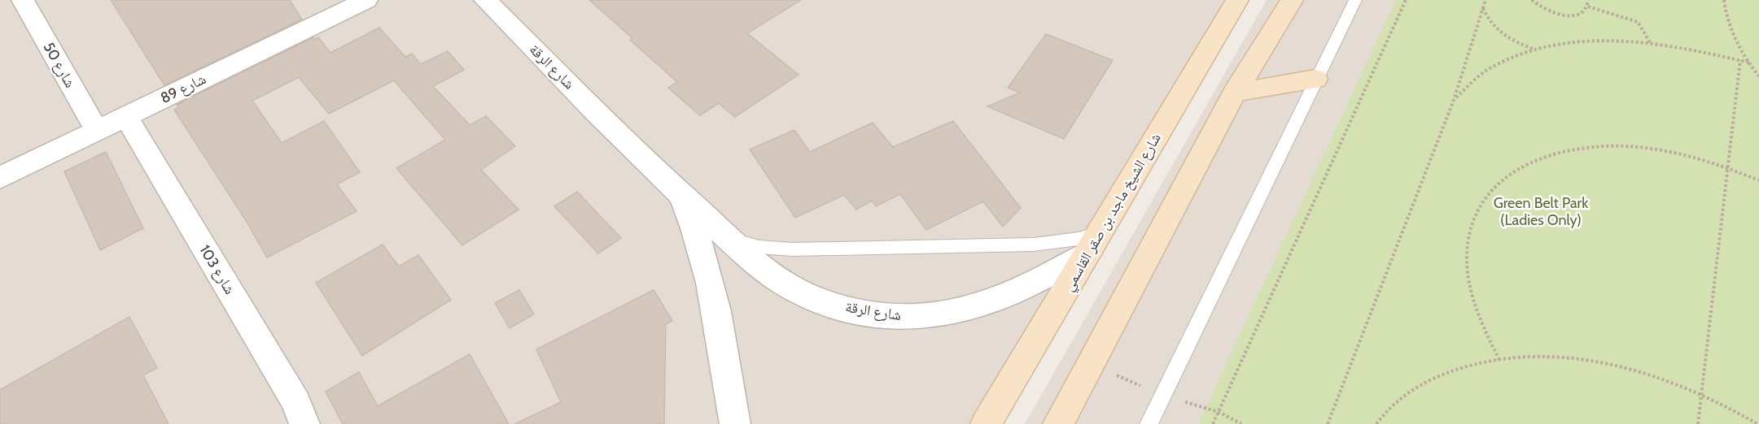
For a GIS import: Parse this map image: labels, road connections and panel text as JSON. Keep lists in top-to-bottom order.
{
  "streets": {
    "main road": ["شارع الشيخ ماجد بن صقر القاسمي"],
    "street": [
      "شارع 50",
      "شارع الرقة",
      "شارع 89",
      "شارع 103"
    ]
  },
  "crossings": [
    ["شارع 50", "شارع 89"],
    ["شارع الرقة", "شارع الشيخ ماجد بن صقر القاسمي"],
    ["شارع 89", "شارع 103"]
  ],
  "parks": ["Green Belt Park (Ladies Only)"]
}
